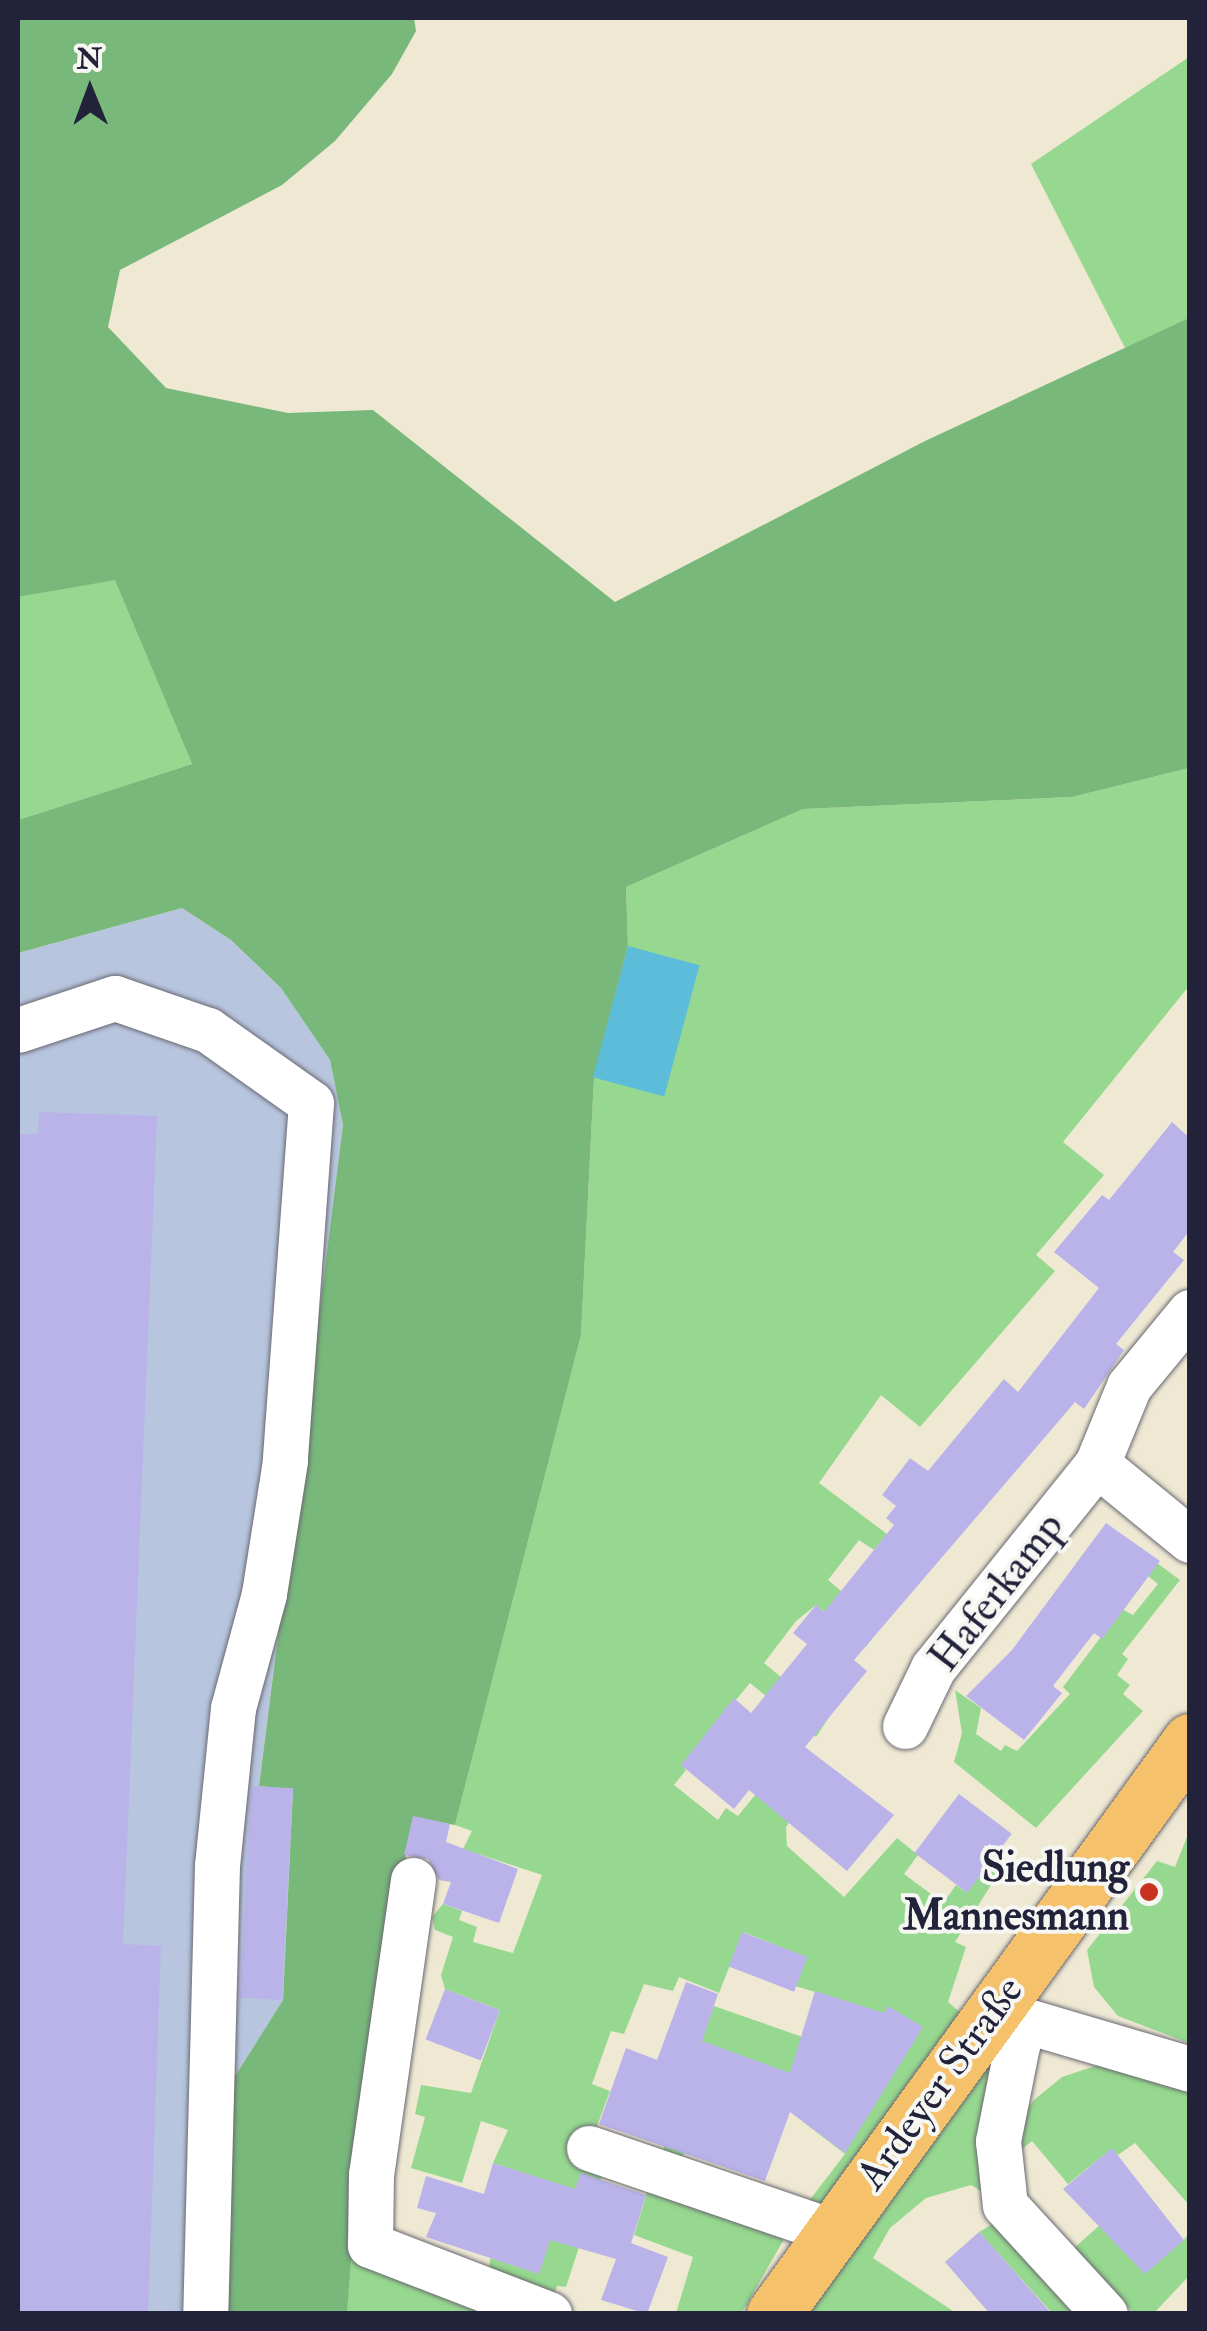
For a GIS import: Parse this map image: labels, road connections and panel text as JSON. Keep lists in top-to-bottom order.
{
  "streets": {
    "main road": ["Ardeyer Straße"],
    "street": ["Haferkamp"]
  },
  "places": ["Siedlung Mannesmann"],
  "north": "top"
}
